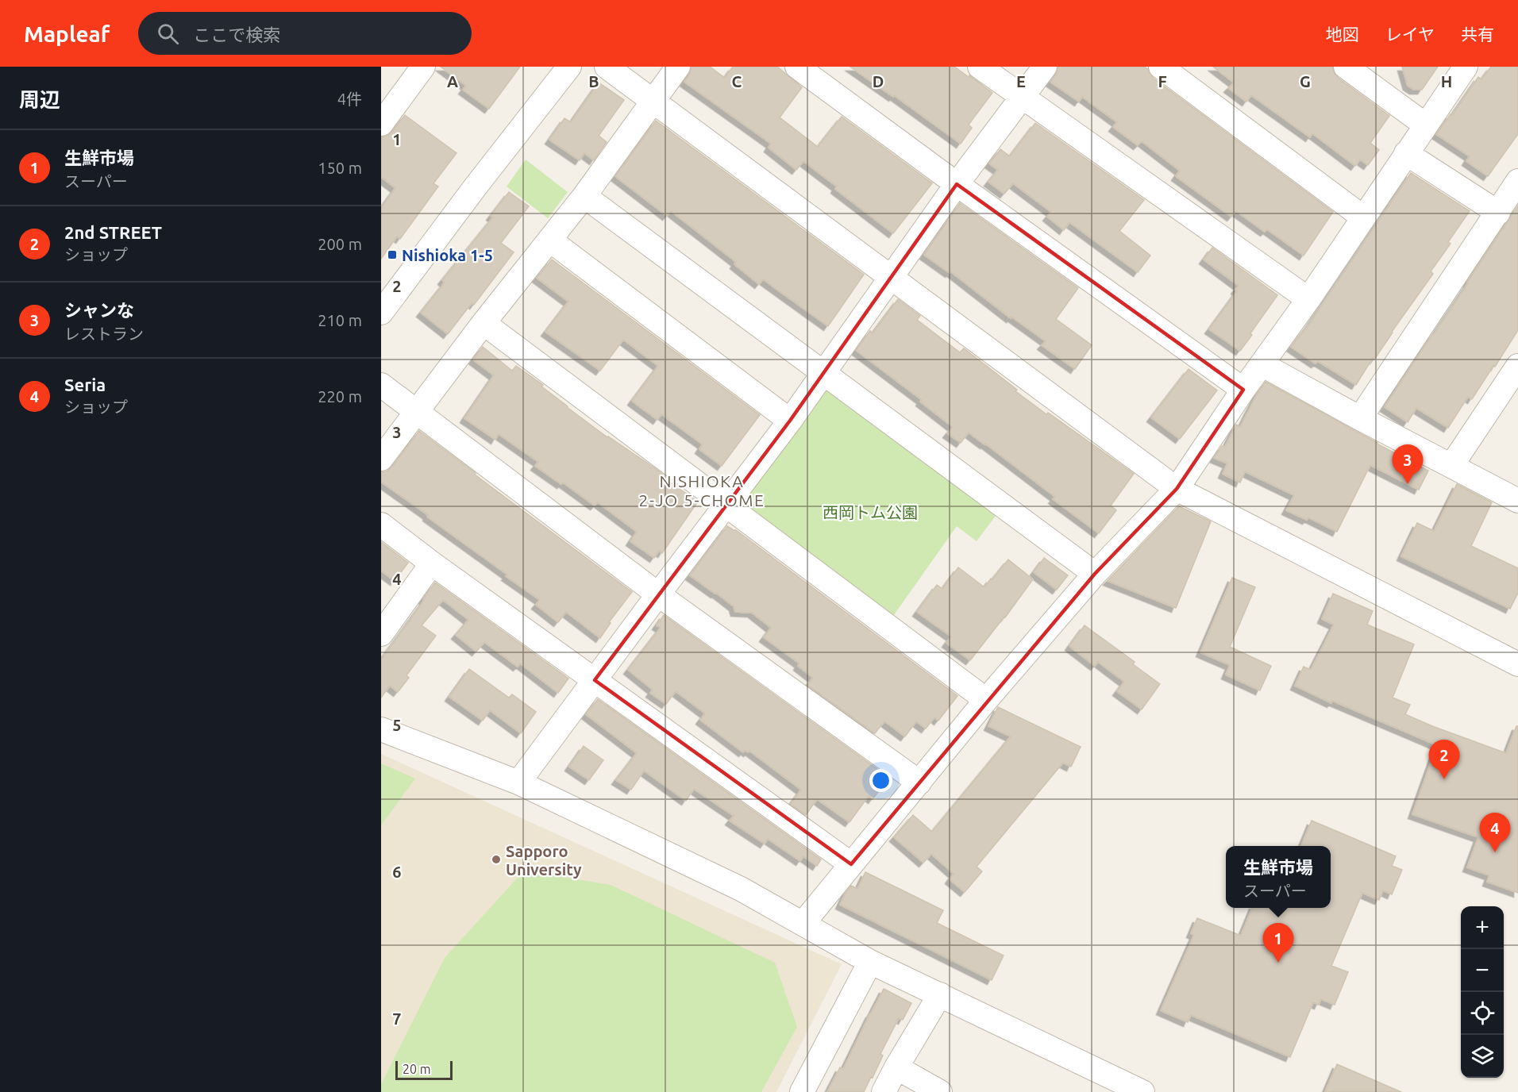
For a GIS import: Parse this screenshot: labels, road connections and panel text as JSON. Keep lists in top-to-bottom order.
{
  "districts": ["NISHIOKA 2-JO 5-CHOME"],
  "parks": ["西岡トム公園"],
  "places": {
    "transit": ["Nishioka 1-5"],
    "other": ["Sapporo University"]
  },
  "scale_bar": "20 m",
  "page": {
    "header": "Mapleaf",
    "search": "ここで検索",
    "nav": ["地図", "レイヤ", "共有"],
    "heading": ["周辺", "4件"],
    "list": [
      {
        "mark": "1",
        "name": "生鮮市場",
        "note": "スーパー",
        "value": "150 m"
      },
      {
        "mark": "2",
        "name": "2nd STREET",
        "note": "ショップ",
        "value": "200 m"
      },
      {
        "mark": "3",
        "name": "シャンな",
        "note": "レストラン",
        "value": "210 m"
      },
      {
        "mark": "4",
        "name": "Seria",
        "note": "ショップ",
        "value": "220 m"
      }
    ],
    "pins": [
      "3",
      "2",
      "4",
      "1"
    ],
    "popup": ["生鮮市場", "スーパー"],
    "map_buttons": ["+", "−"],
    "scale": "20 m"
  },
  "grid": {
    "columns": [
      "A",
      "B",
      "C",
      "D",
      "E",
      "F",
      "G",
      "H"
    ],
    "rows": [
      "1",
      "2",
      "3",
      "4",
      "5",
      "6",
      "7"
    ]
  }
}
